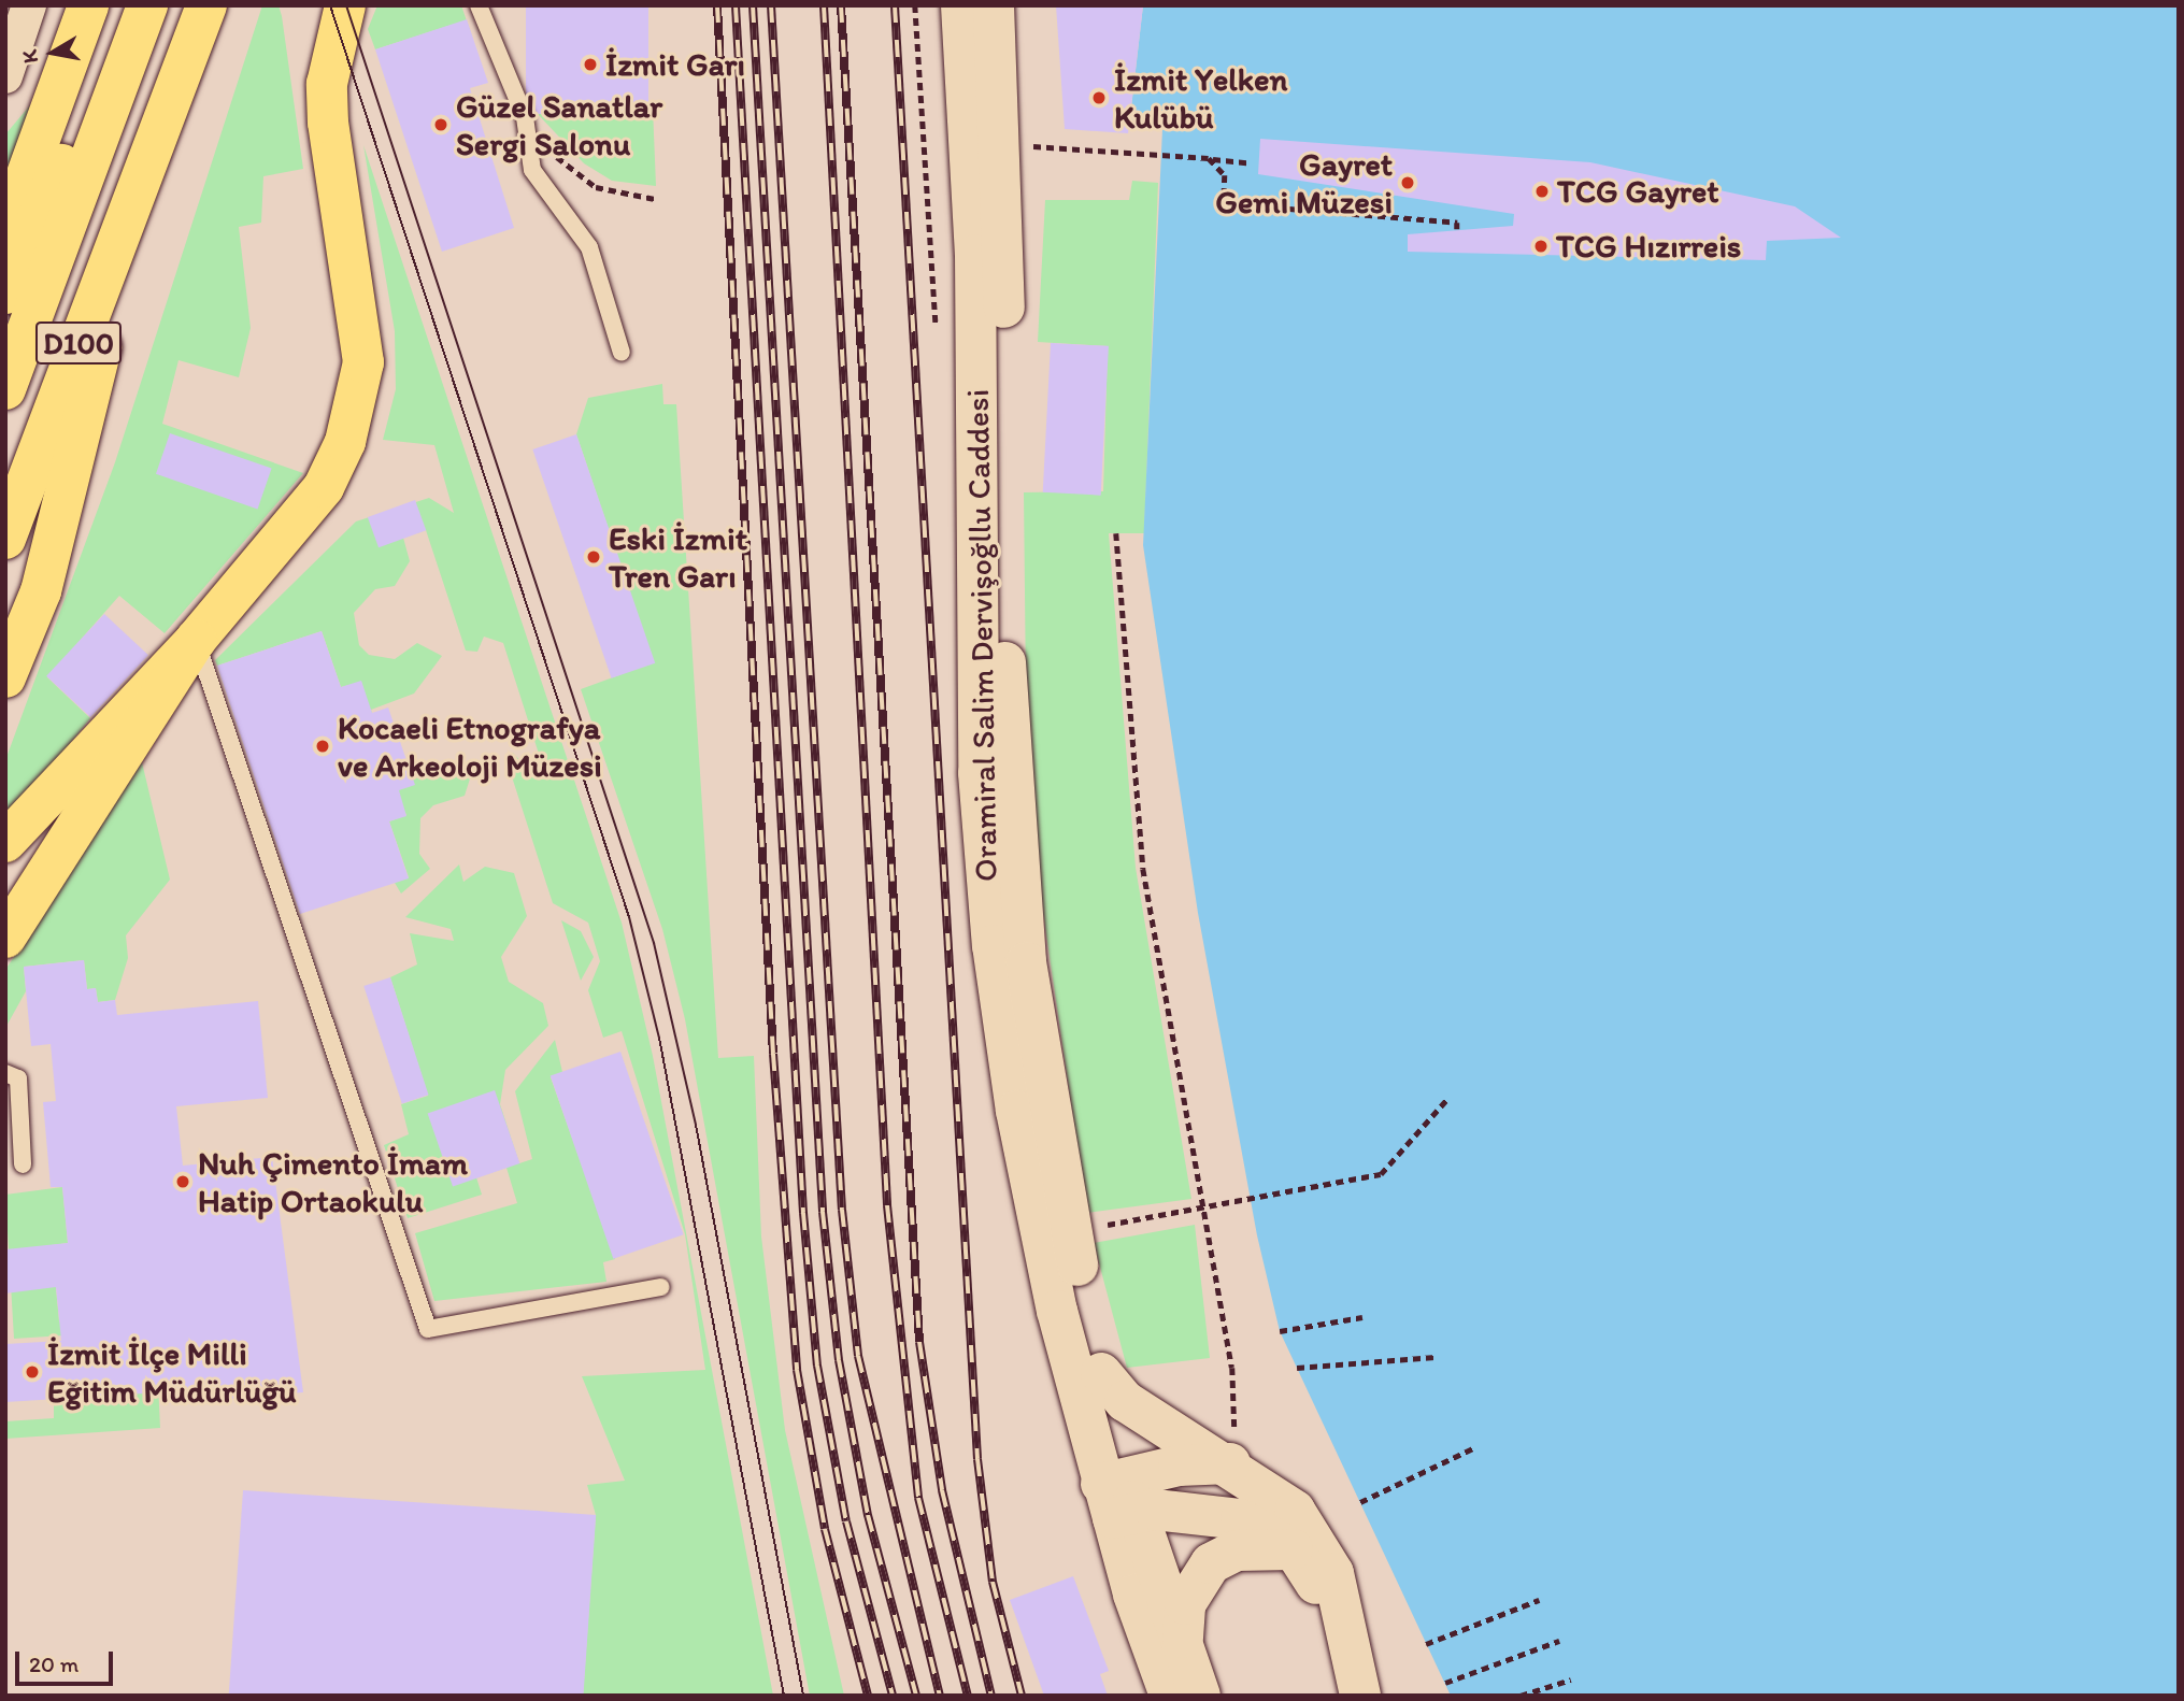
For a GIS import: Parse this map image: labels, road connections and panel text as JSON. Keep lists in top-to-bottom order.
{
  "streets": {
    "main road": ["D100", "Oramiral Salim Dervişoğllu Caddesi"]
  },
  "places": [
    "İzmit Garı",
    "İzmit Yelken Kulübü",
    "Güzel Sanatlar Sergi Salonu",
    "Gayret Gemi Müzesi",
    "TCG Gayret",
    "TCG Hızırreis",
    "Eski İzmit Tren Garı",
    "Kocaeli Etnografya ve Arkeoloji Müzesi",
    "Nuh Çimento İmam Hatip Ortaokulu",
    "İzmit İlçe Milli Eğitim Müdürlüğü"
  ],
  "scale_bar": "20 m",
  "north": "left"
}
